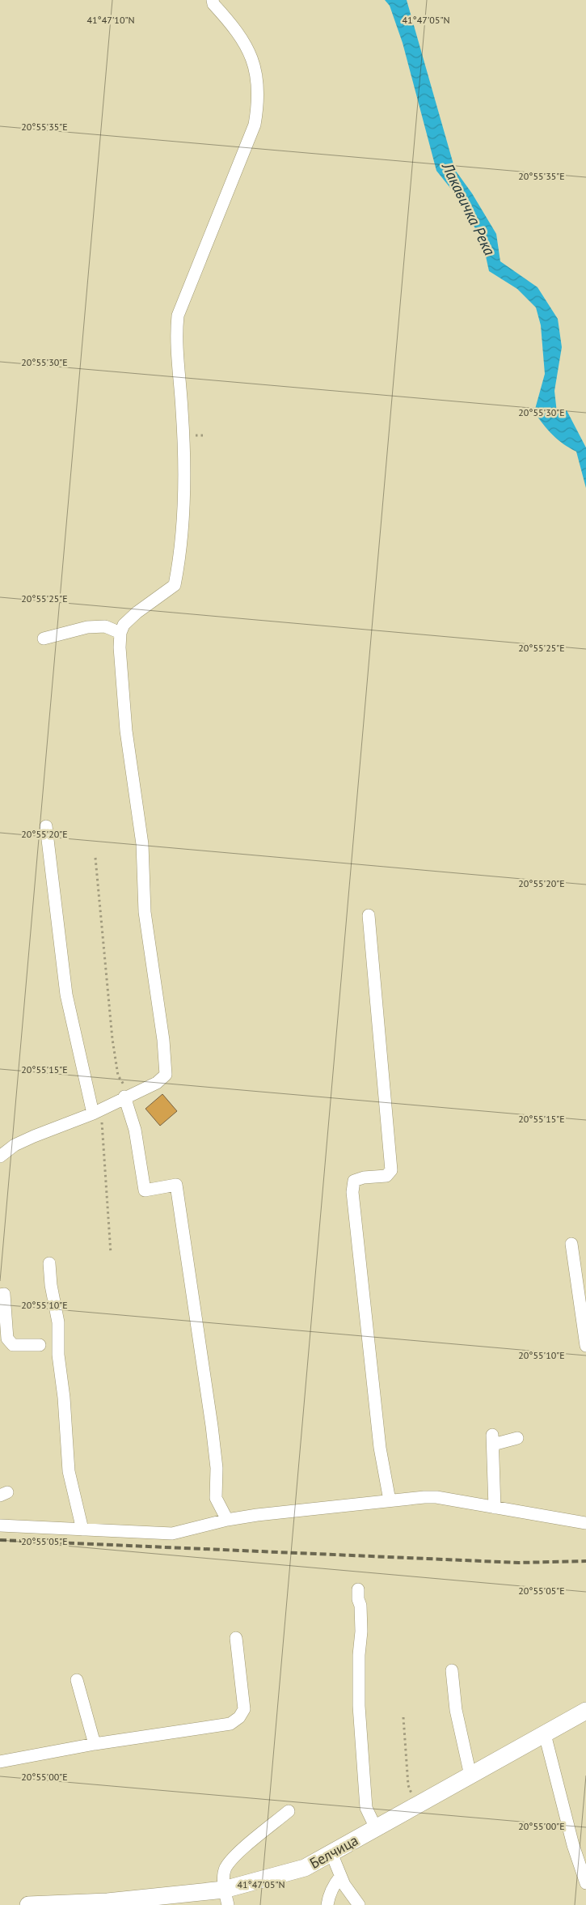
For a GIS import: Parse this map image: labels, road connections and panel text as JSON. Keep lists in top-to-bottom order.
{
  "streets": {
    "main road": ["Белчица"]
  },
  "water": ["Лакавичка Река"],
  "coordinates": [
    "41°47'10\"N",
    "41°47'05\"N",
    "20°55'35\"E",
    "20°55'30\"E",
    "20°55'25\"E",
    "20°55'20\"E",
    "20°55'15\"E",
    "20°55'10\"E",
    "20°55'05\"E",
    "20°55'00\"E"
  ]
}
